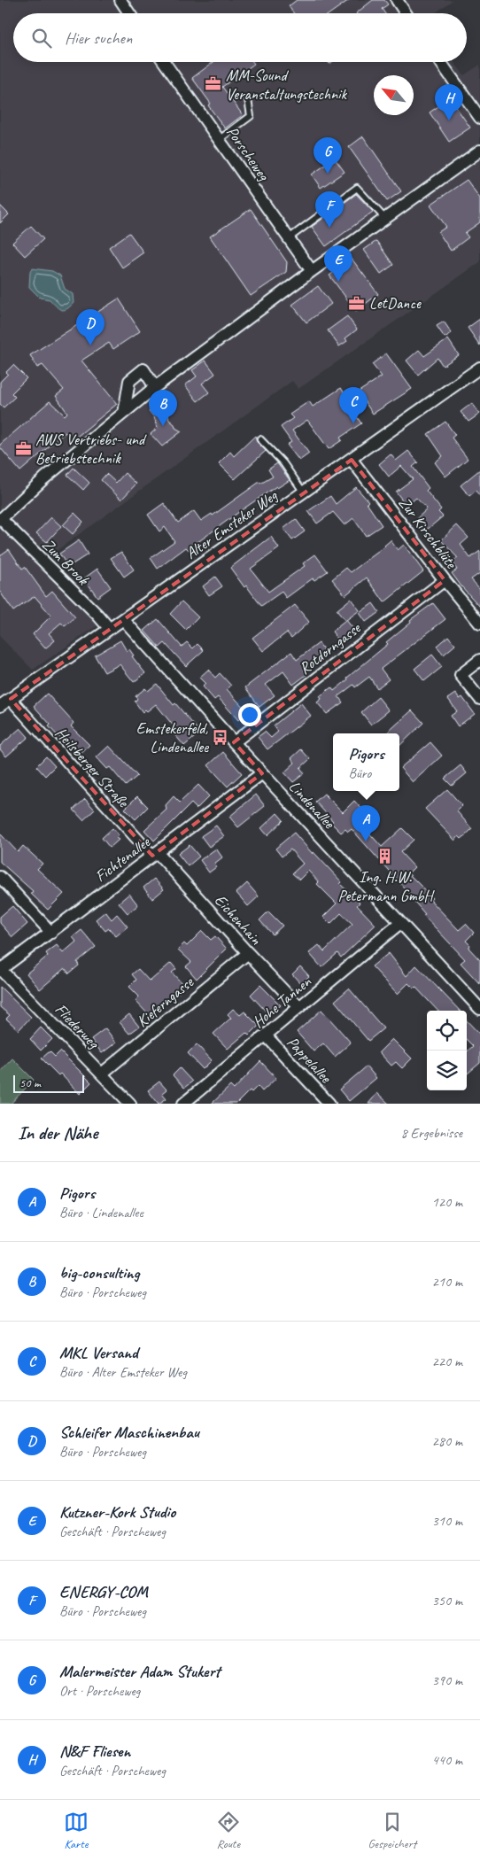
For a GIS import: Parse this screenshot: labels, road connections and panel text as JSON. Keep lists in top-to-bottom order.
{
  "streets": {
    "street": [
      "Porscheweg",
      "Alter Emsteker Weg",
      "Zur Kirschblüte",
      "Zum Brook",
      "Rotdorngasse",
      "Heilsberger Straße",
      "Lindenallee",
      "Fichtenallee",
      "Eichenhain",
      "Kieferngasse",
      "Hohe Tannen",
      "Fliederweg",
      "Pappelallee"
    ]
  },
  "crossings": [
    ["Alter Emsteker Weg", "Zur Kirschblüte"],
    ["Alter Emsteker Weg", "Zum Brook"],
    ["Alter Emsteker Weg", "Heilsberger Straße"],
    ["Alter Emsteker Weg", "Lindenallee"],
    ["Zur Kirschblüte", "Rotdorngasse"],
    ["Rotdorngasse", "Lindenallee"],
    ["Heilsberger Straße", "Fichtenallee"],
    ["Heilsberger Straße", "Eichenhain"],
    ["Lindenallee", "Fichtenallee"],
    ["Lindenallee", "Hohe Tannen"],
    ["Fichtenallee", "Eichenhain"],
    ["Fichtenallee", "Fliederweg"],
    ["Eichenhain", "Kieferngasse"],
    ["Eichenhain", "Hohe Tannen"],
    ["Kieferngasse", "Fliederweg"],
    ["Hohe Tannen", "Pappelallee"]
  ],
  "places": {
    "office": ["MM-Sound Veranstaltungstechnik", "LetDance", "AWS Vertriebs- und Betriebstechnik"],
    "bus stop": ["Emstekerfeld, Lindenallee"],
    "building": ["Ing. H.W. Petermann GmbH"]
  },
  "scale_bar": "50 m",
  "north": "top left",
  "page": {
    "search": "Hier suchen",
    "pins": [
      "H",
      "G",
      "F",
      "E",
      "D",
      "C",
      "B",
      "A"
    ],
    "popup": ["Pigors", "Büro"],
    "scale": "50 m",
    "heading": ["In der Nähe", "8 Ergebnisse"],
    "list": [
      {
        "mark": "A",
        "name": "Pigors",
        "note": "Büro · Lindenallee",
        "value": "120 m"
      },
      {
        "mark": "B",
        "name": "big-consulting",
        "note": "Büro · Porscheweg",
        "value": "210 m"
      },
      {
        "mark": "C",
        "name": "MKL Versand",
        "note": "Büro · Alter Emsteker Weg",
        "value": "220 m"
      },
      {
        "mark": "D",
        "name": "Schleifer Maschinenbau",
        "note": "Büro · Porscheweg",
        "value": "280 m"
      },
      {
        "mark": "E",
        "name": "Kutzner-Kork Studio",
        "note": "Geschäft · Porscheweg",
        "value": "310 m"
      },
      {
        "mark": "F",
        "name": "ENERGY-COM",
        "note": "Büro · Porscheweg",
        "value": "350 m"
      },
      {
        "mark": "G",
        "name": "Malermeister Adam Stukert",
        "note": "Ort · Porscheweg",
        "value": "390 m"
      },
      {
        "mark": "H",
        "name": "N&F Fliesen",
        "note": "Geschäft · Porscheweg",
        "value": "440 m"
      }
    ],
    "nav": ["Karte", "Route", "Gespeichert"]
  }
}
